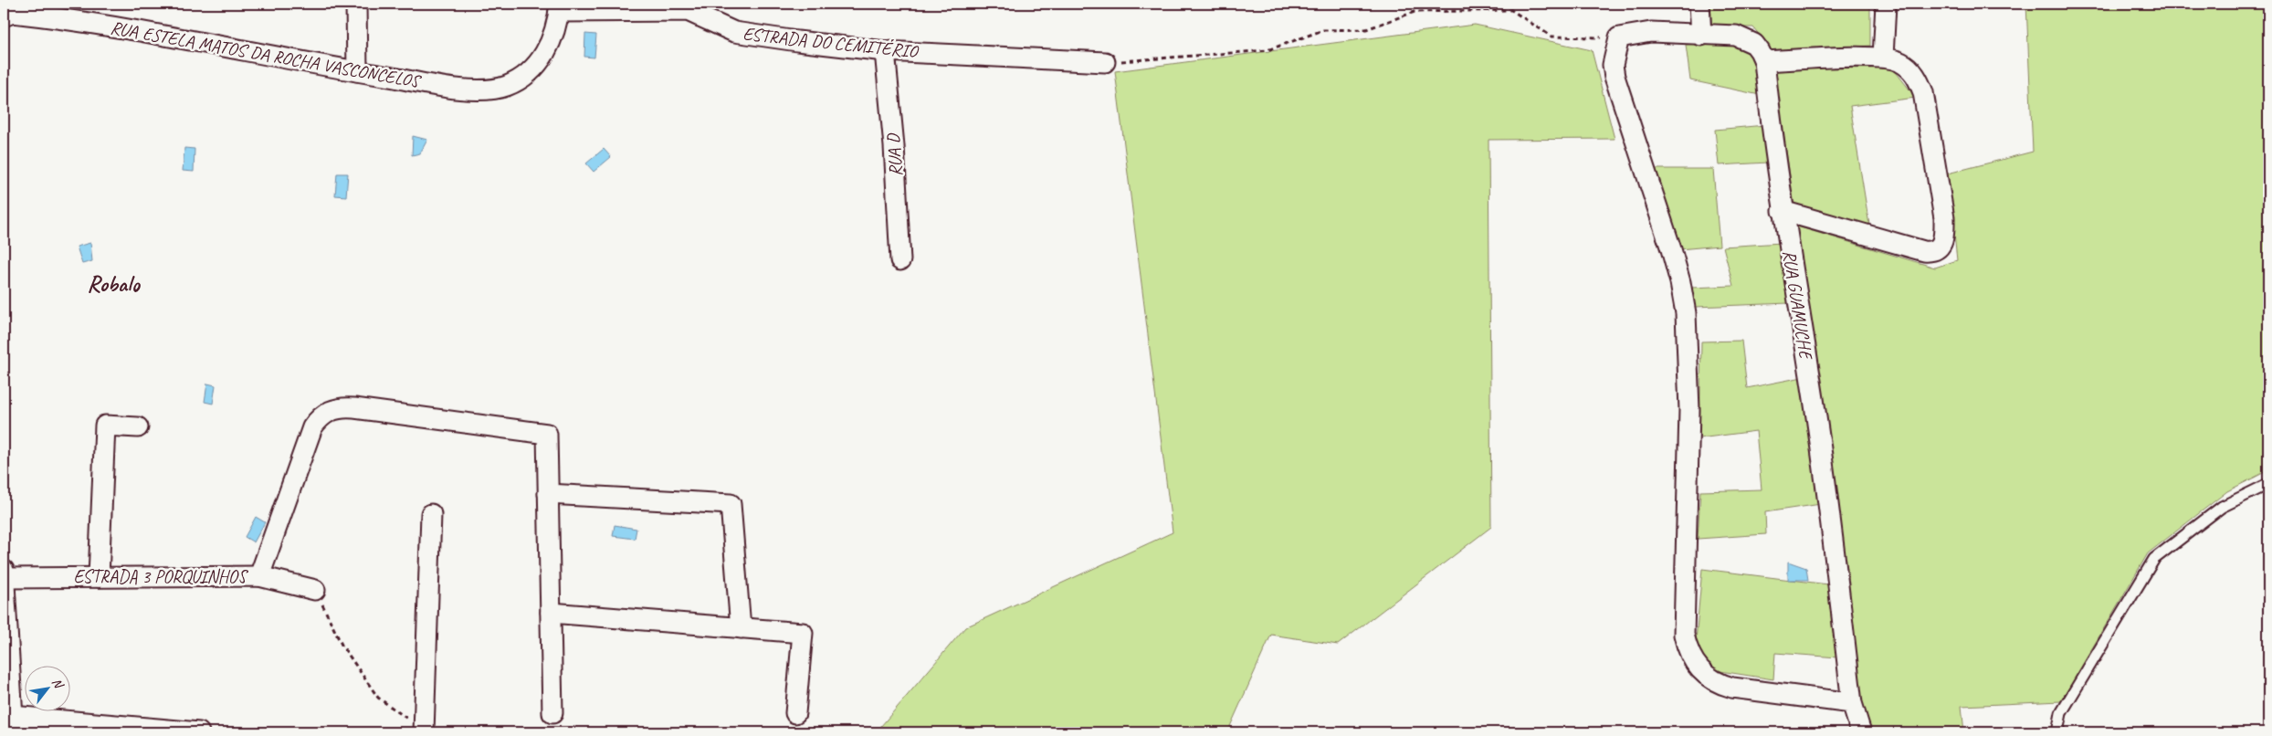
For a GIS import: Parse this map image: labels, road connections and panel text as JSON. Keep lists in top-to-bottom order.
{
  "streets": {
    "street": [
      "ESTRADA DO CEMITÉRIO",
      "RUA ESTELA MATOS DA ROCHA VASCONCELOS",
      "RUA D",
      "RUA GUAMUCHE",
      "ESTRADA 3 PORQUINHOS"
    ]
  },
  "crossings": [
    ["ESTRADA DO CEMITÉRIO", "RUA ESTELA MATOS DA ROCHA VASCONCELOS"],
    ["ESTRADA DO CEMITÉRIO", "RUA D"]
  ],
  "districts": ["Robalo"],
  "north": "top right"
}
